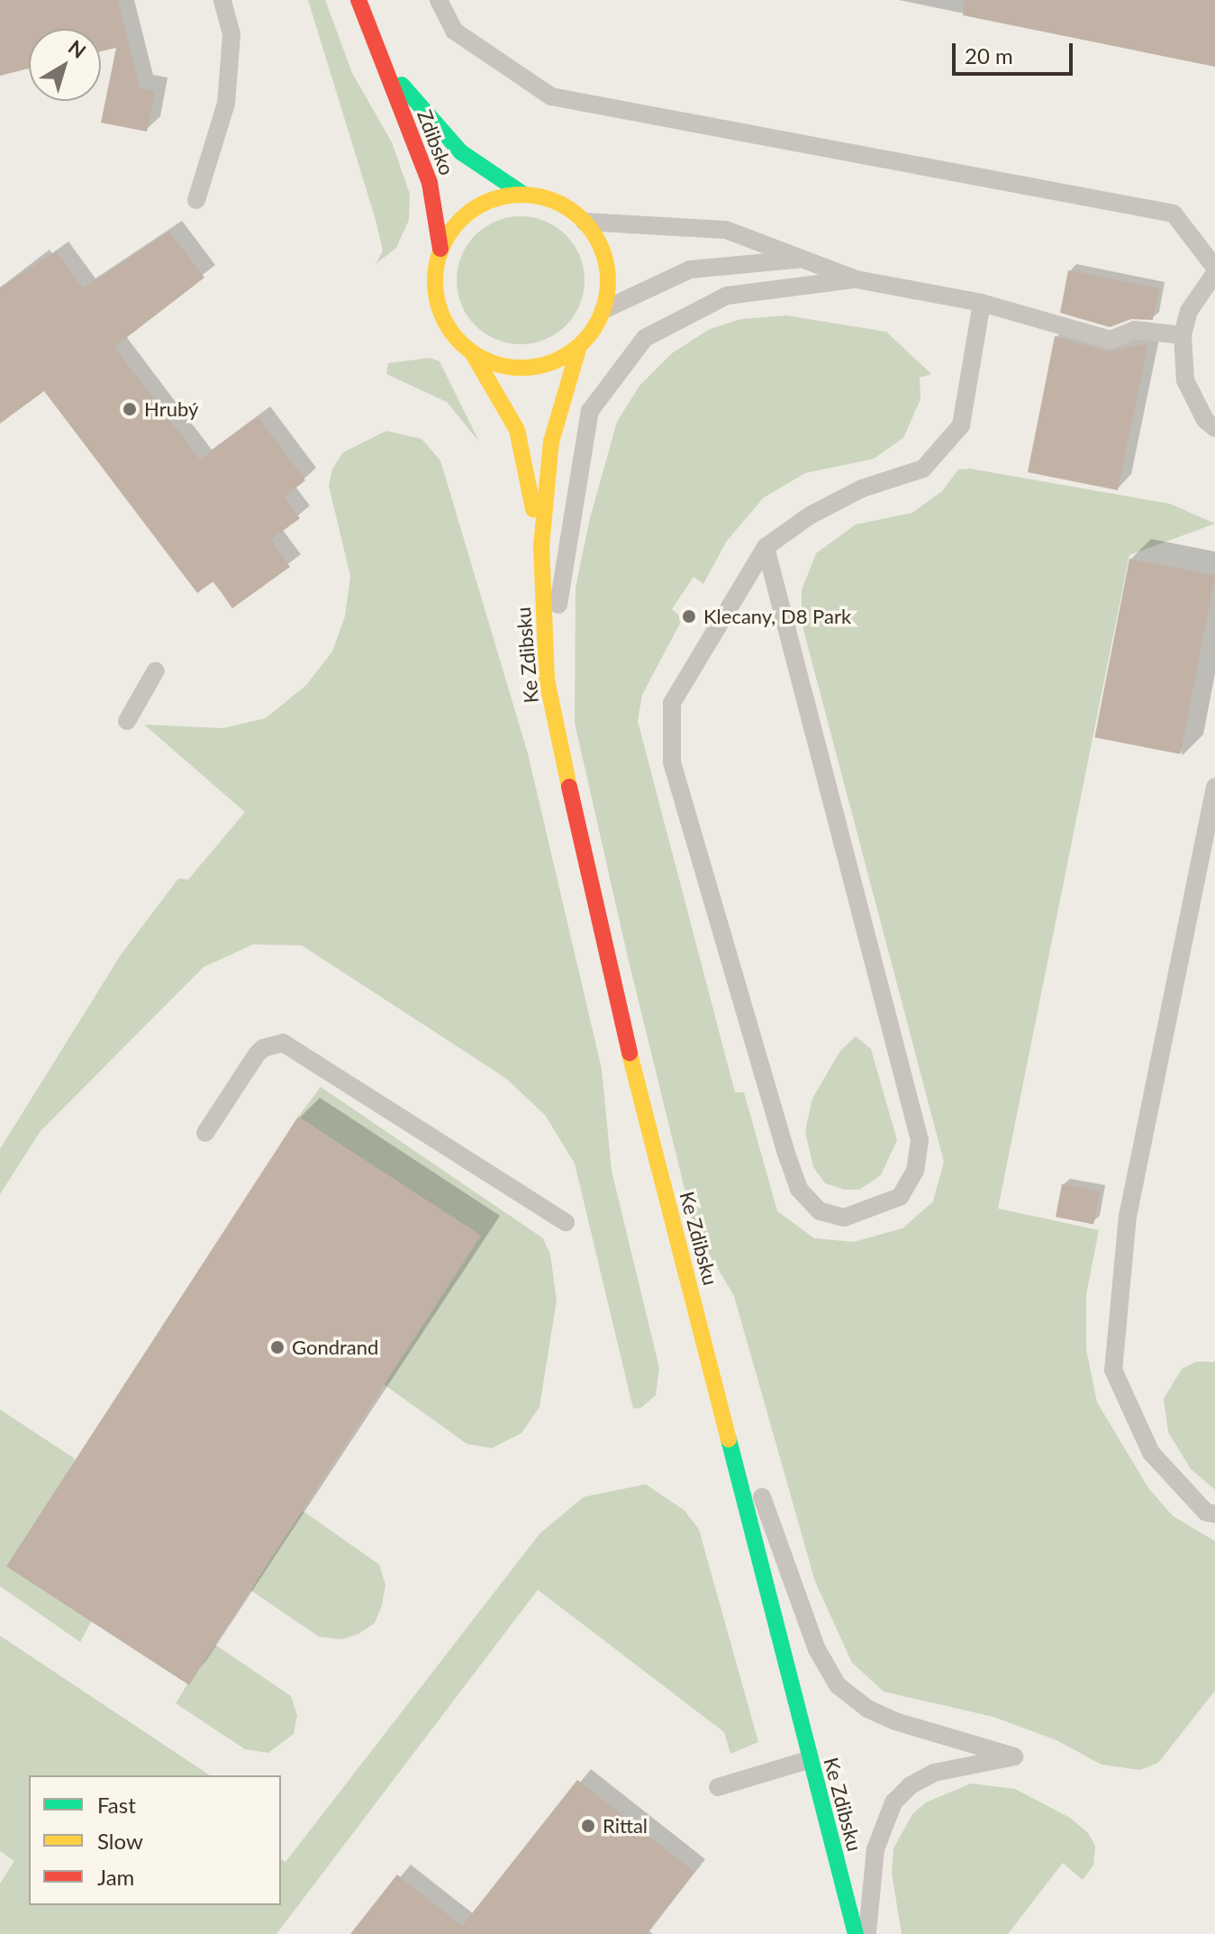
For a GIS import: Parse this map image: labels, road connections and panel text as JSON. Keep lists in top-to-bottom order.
{
  "streets": {
    "main road": ["Zdibsko", "Ke Zdibsku"]
  },
  "crossings": [
    ["Zdibsko", "Ke Zdibsku"]
  ],
  "places": [
    "Hrubý",
    "Klecany, D8 Park",
    "Gondrand",
    "Rittal"
  ],
  "legend": ["Fast", "Slow", "Jam"],
  "scale_bar": "20 m",
  "north": "top right"
}
